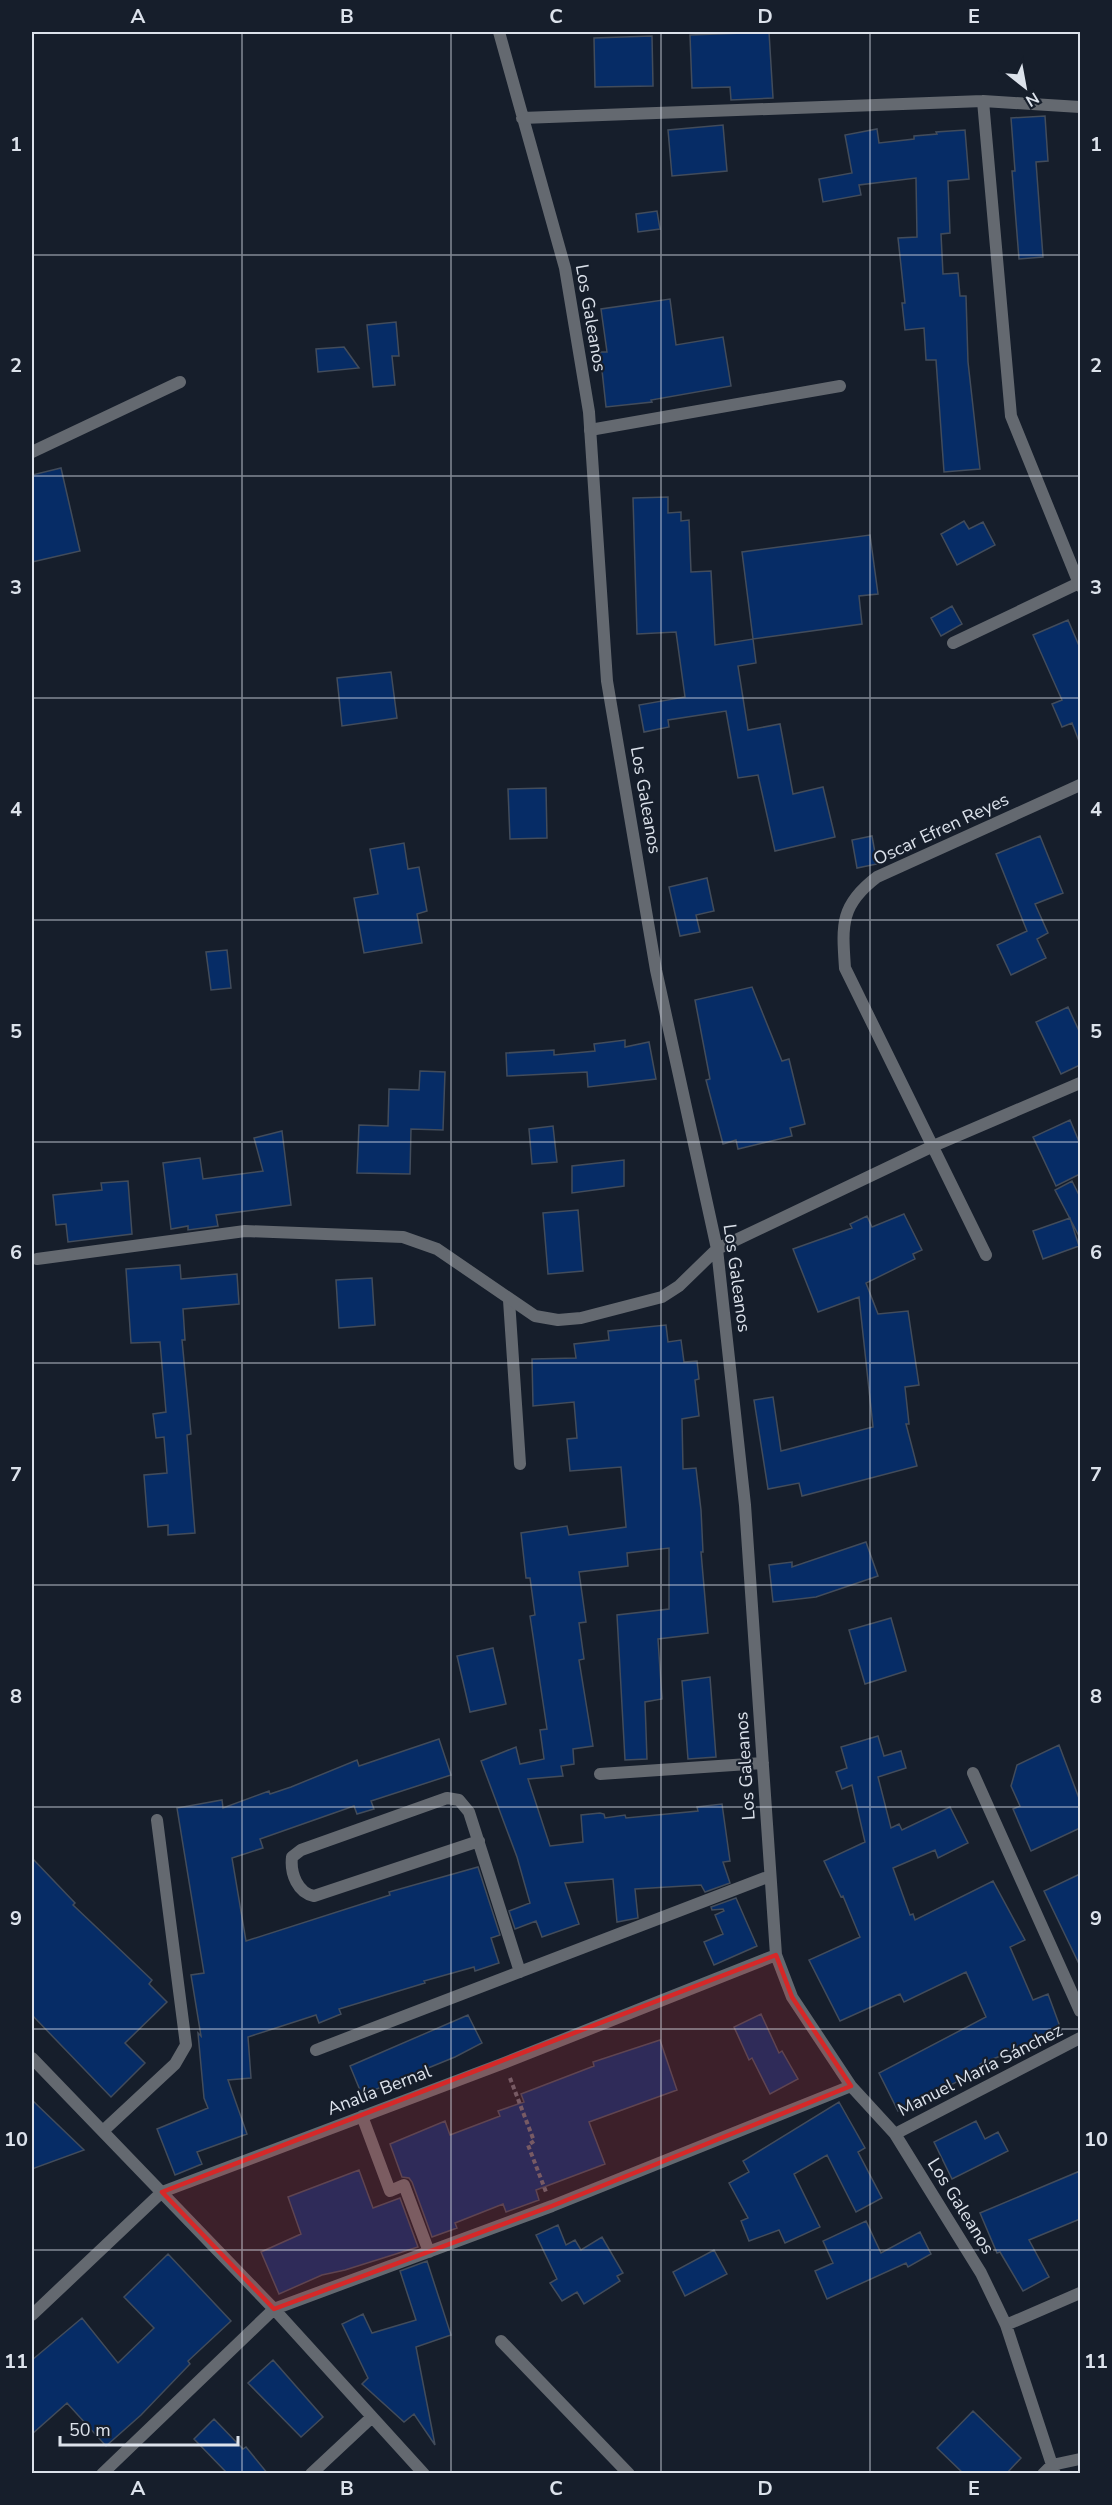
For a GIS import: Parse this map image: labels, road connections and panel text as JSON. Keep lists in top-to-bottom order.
{
  "streets": {
    "street": [
      "Los Galeanos",
      "Oscar Efren Reyes",
      "Manuel María Sánchez",
      "Analía Bernal"
    ]
  },
  "crossings": [
    ["Los Galeanos", "Manuel María Sánchez"],
    ["Los Galeanos", "Analía Bernal"]
  ],
  "scale_bar": "50 m",
  "north": "bottom right",
  "grid": {
    "columns": [
      "A",
      "B",
      "C",
      "D",
      "E"
    ],
    "rows": [
      "1",
      "2",
      "3",
      "4",
      "5",
      "6",
      "7",
      "8",
      "9",
      "10",
      "11"
    ]
  }
}
